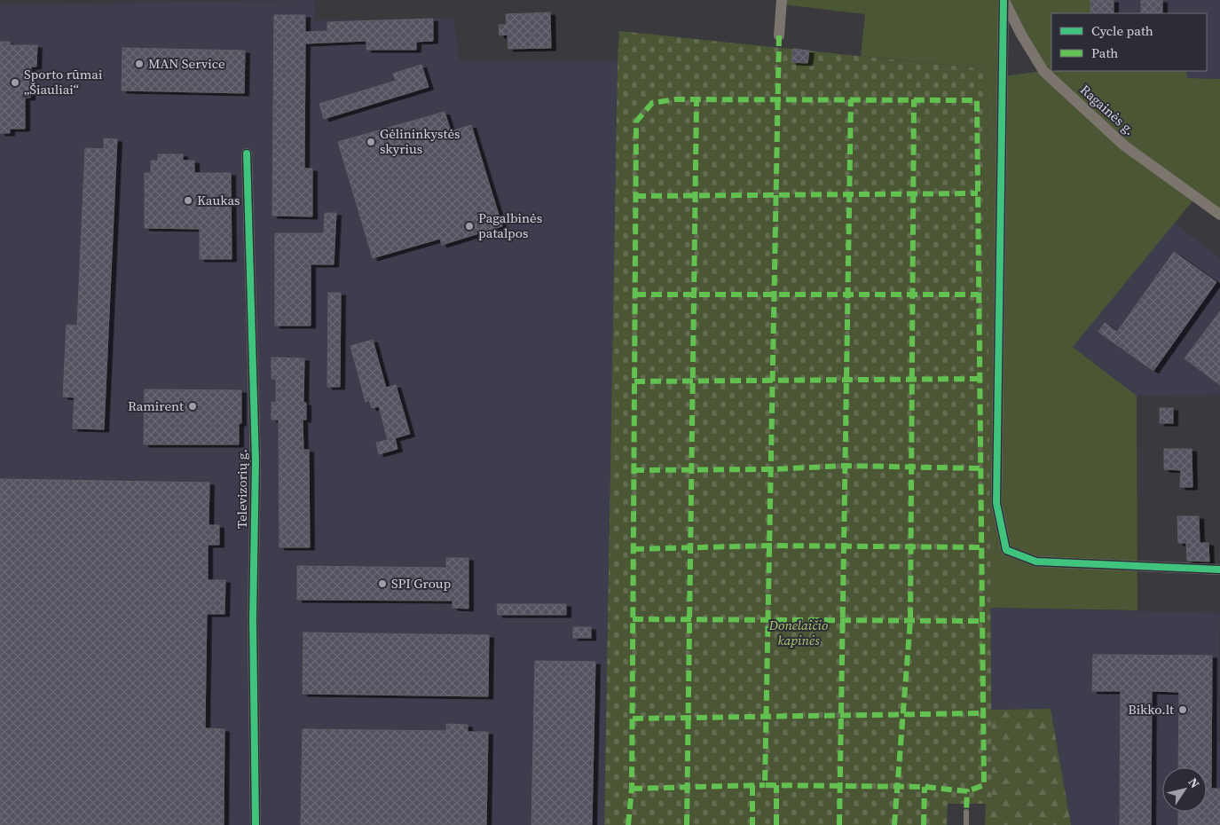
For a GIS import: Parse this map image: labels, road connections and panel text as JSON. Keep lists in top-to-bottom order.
{
  "streets": {
    "street": ["Ragainės g.", "Televizorių g."]
  },
  "parks": ["Donelaičio kapinės"],
  "places": [
    "MAN Service",
    "Sporto rūmai „Šiauliai“",
    "Gėlininkystės skyrius",
    "Kaukas",
    "Pagalbinės patalpos",
    "Ramirent",
    "SPI Group",
    "Bikko.lt"
  ],
  "legend": ["Cycle path", "Path"],
  "north": "top right"
}
